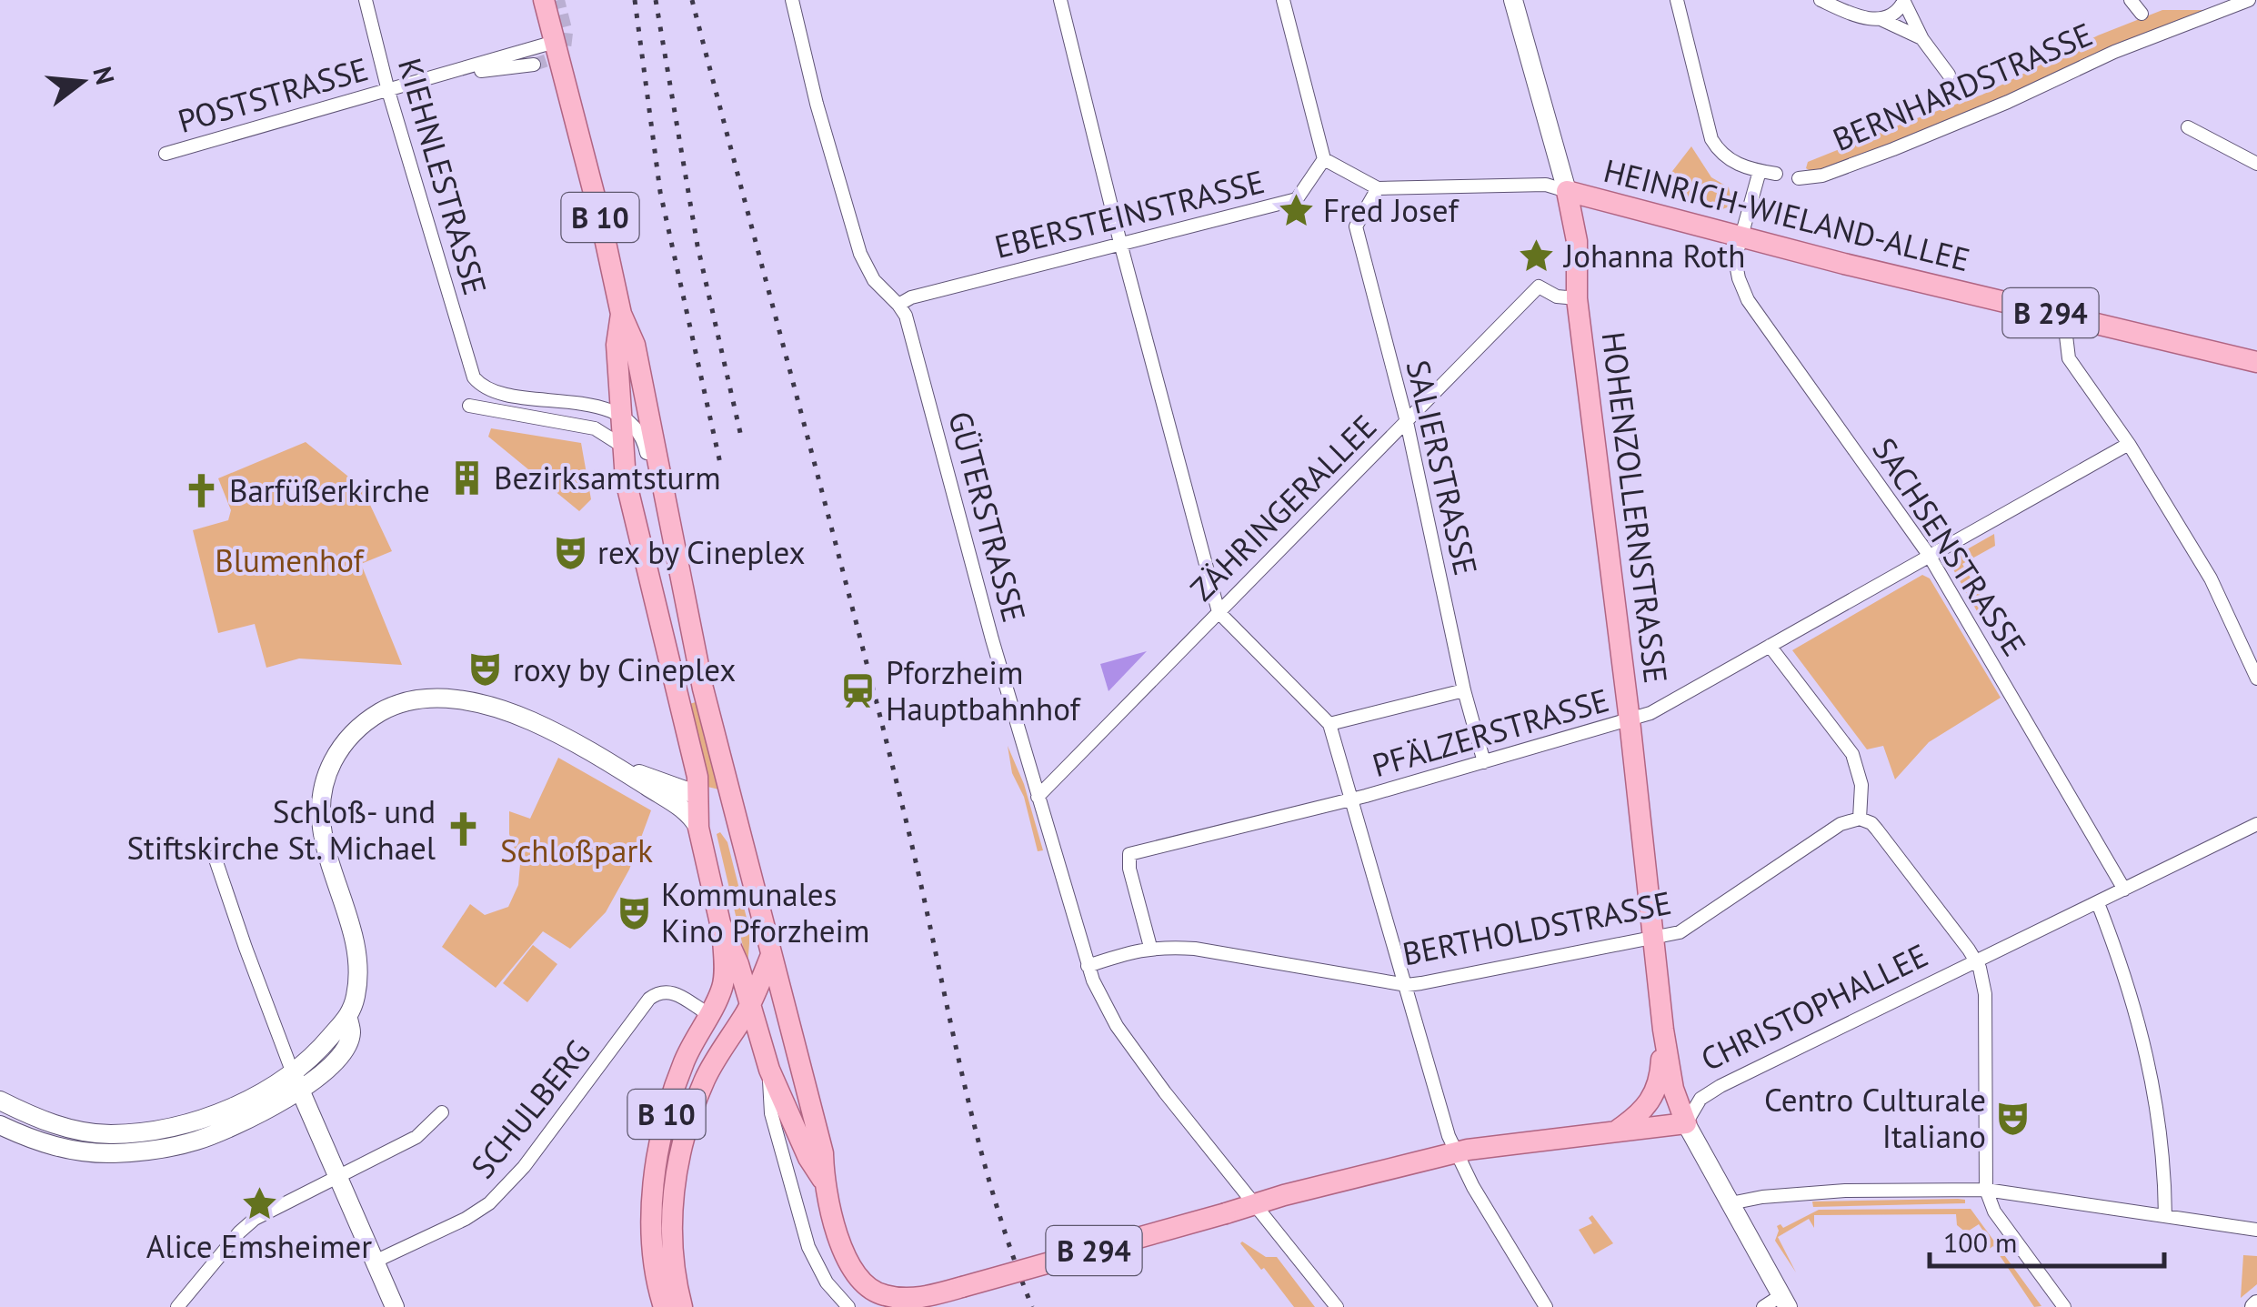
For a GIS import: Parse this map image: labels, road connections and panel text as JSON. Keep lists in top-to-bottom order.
{
  "streets": {
    "main road": [
      "HEINRICH-WIELAND-ALLEE",
      "B 10",
      "B 294",
      "HOHENZOLLERNSTRASSE"
    ],
    "street": [
      "BERNHARDSTRASSE",
      "POSTSTRASSE",
      "KIEHNLESTRASSE",
      "EBERSTEINSTRASSE",
      "SALIERSTRASSE",
      "ZÄHRINGERALLEE",
      "GÜTERSTRASSE",
      "SACHSENSTRASSE",
      "PFÄLZERSTRASSE",
      "BERTHOLDSTRASSE",
      "CHRISTOPHALLEE",
      "SCHULBERG"
    ]
  },
  "crossings": [
    ["POSTSTRASSE", "KIEHNLESTRASSE"],
    ["POSTSTRASSE", "B 10"],
    ["KIEHNLESTRASSE", "B 10"],
    ["EBERSTEINSTRASSE", "GÜTERSTRASSE"],
    ["HEINRICH-WIELAND-ALLEE", "HOHENZOLLERNSTRASSE"],
    ["HEINRICH-WIELAND-ALLEE", "SACHSENSTRASSE"],
    ["B 10", "B 294"],
    ["B 10", "SCHULBERG"],
    ["B 294", "HOHENZOLLERNSTRASSE"],
    ["B 294", "GÜTERSTRASSE"],
    ["B 294", "CHRISTOPHALLEE"],
    ["SALIERSTRASSE", "ZÄHRINGERALLEE"],
    ["SALIERSTRASSE", "PFÄLZERSTRASSE"],
    ["ZÄHRINGERALLEE", "HOHENZOLLERNSTRASSE"],
    ["ZÄHRINGERALLEE", "GÜTERSTRASSE"],
    ["HOHENZOLLERNSTRASSE", "PFÄLZERSTRASSE"],
    ["HOHENZOLLERNSTRASSE", "BERTHOLDSTRASSE"],
    ["HOHENZOLLERNSTRASSE", "CHRISTOPHALLEE"],
    ["GÜTERSTRASSE", "BERTHOLDSTRASSE"],
    ["SACHSENSTRASSE", "PFÄLZERSTRASSE"],
    ["SACHSENSTRASSE", "CHRISTOPHALLEE"],
    ["PFÄLZERSTRASSE", "BERTHOLDSTRASSE"]
  ],
  "parks": ["Blumenhof", "Schloßpark"],
  "places": {
    "place": ["Fred Josef", "Johanna Roth", "Alice Emsheimer"],
    "building": ["Bezirksamtsturm"],
    "church": ["Barfüßerkirche", "Schloß- und Stiftskirche St. Michael"],
    "theatre": [
      "rex by Cineplex",
      "roxy by Cineplex",
      "Kommunales Kino Pforzheim",
      "Centro Culturale Italiano"
    ],
    "station": ["Pforzheim Hauptbahnhof"]
  },
  "scale_bar": "100 m",
  "north": "right"
}
